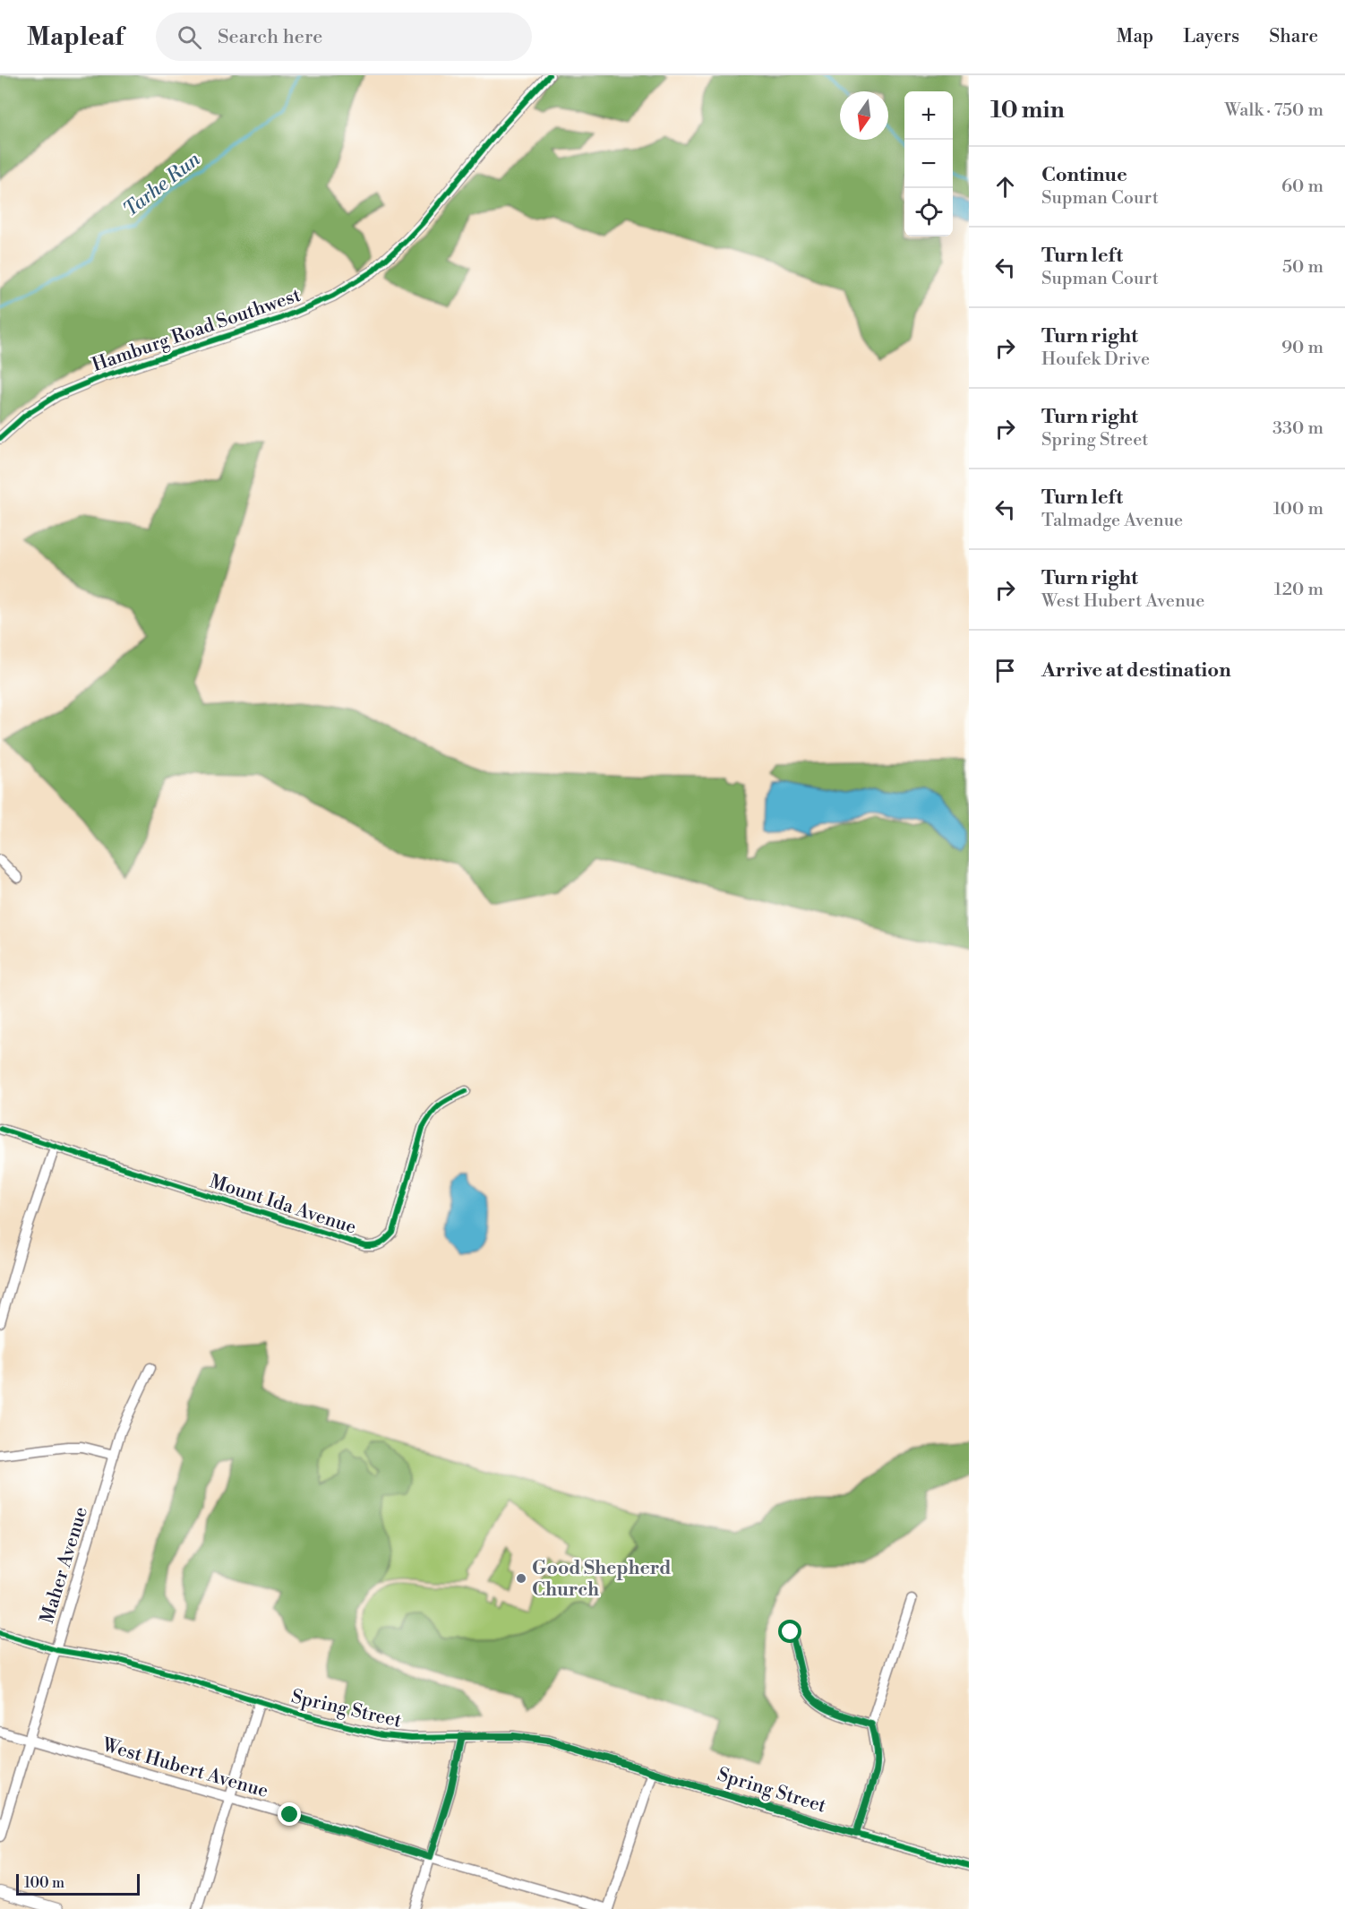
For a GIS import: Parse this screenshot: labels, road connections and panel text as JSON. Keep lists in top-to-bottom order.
{
  "streets": {
    "street": [
      "Hamburg Road Southwest",
      "Mount Ida Avenue",
      "Maher Avenue",
      "Spring Street",
      "West Hubert Avenue"
    ]
  },
  "crossings": [
    ["Maher Avenue", "Spring Street"],
    ["Maher Avenue", "West Hubert Avenue"]
  ],
  "water": ["Tarhe Run"],
  "places": ["Good Shepherd Church"],
  "scale_bar": "100 m",
  "north": "bottom",
  "page": {
    "header": "Mapleaf",
    "search": "Search here",
    "nav": ["Map", "Layers", "Share"],
    "heading": ["10 min", "Walk · 750 m"],
    "map_buttons": ["+", "−"],
    "list": [
      ["Continue", "Supman Court", "60 m"],
      ["Turn left", "Supman Court", "50 m"],
      ["Turn right", "Houfek Drive", "90 m"],
      ["Turn right", "Spring Street", "330 m"],
      ["Turn left", "Talmadge Avenue", "100 m"],
      ["Turn right", "West Hubert Avenue", "120 m"],
      "Arrive at destination"
    ],
    "scale": "100 m"
  }
}
